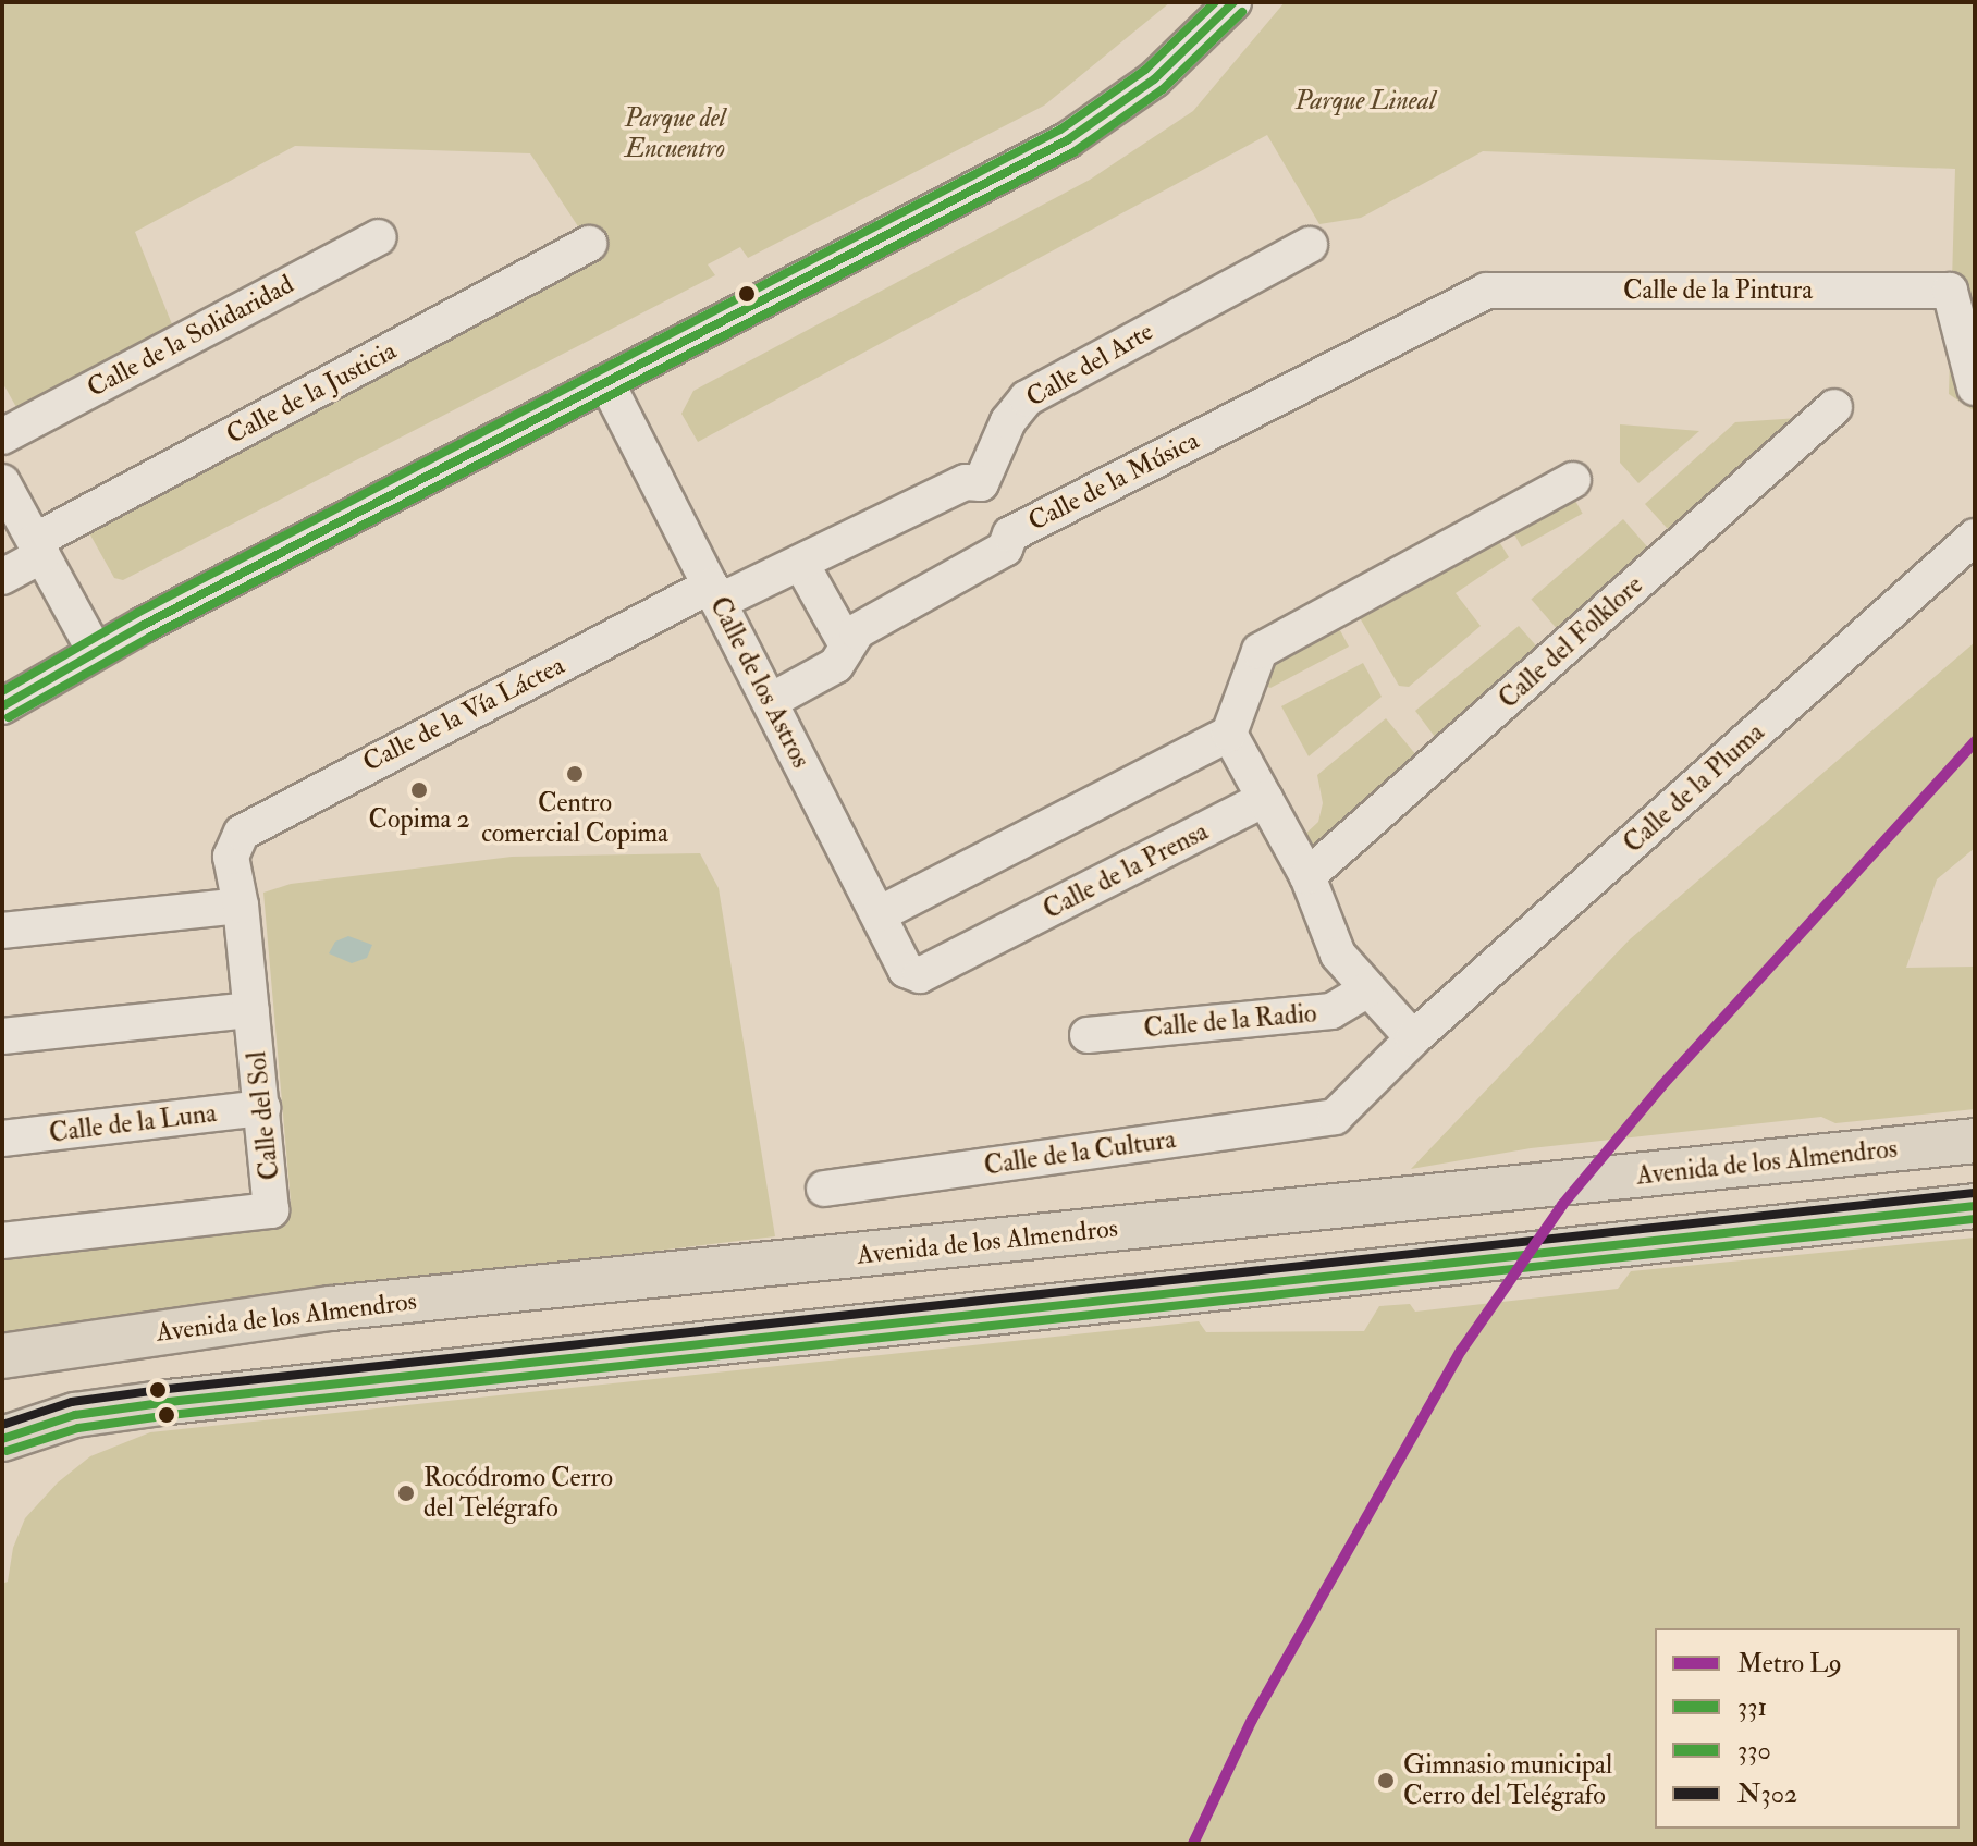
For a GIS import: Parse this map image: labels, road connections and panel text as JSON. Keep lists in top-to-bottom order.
{
  "streets": {
    "main road": ["Avenida de los Almendros"],
    "street": [
      "Calle de la Pintura",
      "Calle de la Solidaridad",
      "Calle del Arte",
      "Calle de la Justicia",
      "Calle de la Música",
      "Calle del Folklore",
      "Calle de los Astros",
      "Calle de la Vía Láctea",
      "Calle de la Pluma",
      "Calle de la Prensa",
      "Calle de la Radio",
      "Calle del Sol",
      "Calle de la Luna",
      "Calle de la Cultura"
    ]
  },
  "crossings": [
    ["Calle de la Pintura", "Calle de la Música"],
    ["Calle de la Música", "Calle de los Astros"],
    ["Calle de los Astros", "Calle de la Vía Láctea"],
    ["Calle de los Astros", "Calle de la Prensa"],
    ["Calle de la Vía Láctea", "Calle del Sol"],
    ["Calle de la Pluma", "Calle de la Cultura"],
    ["Calle del Sol", "Calle de la Luna"]
  ],
  "parks": ["Parque Lineal", "Parque del Encuentro"],
  "places": [
    "Centro comercial Copima",
    "Copima 2",
    "Rocódromo Cerro del Telégrafo",
    "Gimnasio municipal Cerro del Telégrafo"
  ],
  "lines": [
    "transit line 331",
    "transit line 330",
    "metro line L9",
    "transit line N302"
  ],
  "legend": [
    "Metro L9",
    "331",
    "330",
    "N302"
  ]
}
